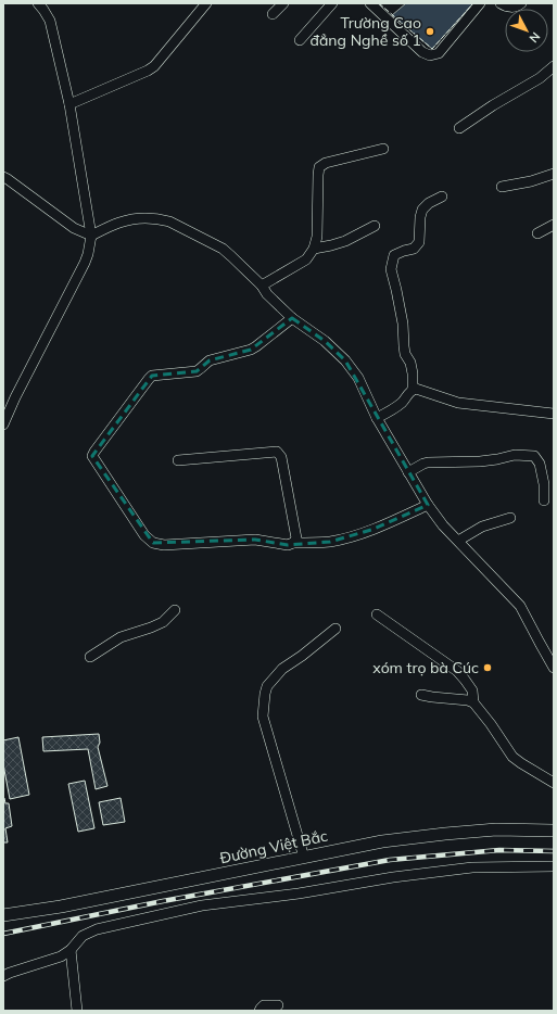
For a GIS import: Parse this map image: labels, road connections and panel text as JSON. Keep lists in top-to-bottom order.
{
  "streets": {
    "street": ["Đường Việt Bắc"]
  },
  "places": ["Trường Cao đẳng Nghề số 1", "xóm trọ bà Cúc"],
  "north": "bottom right"
}
